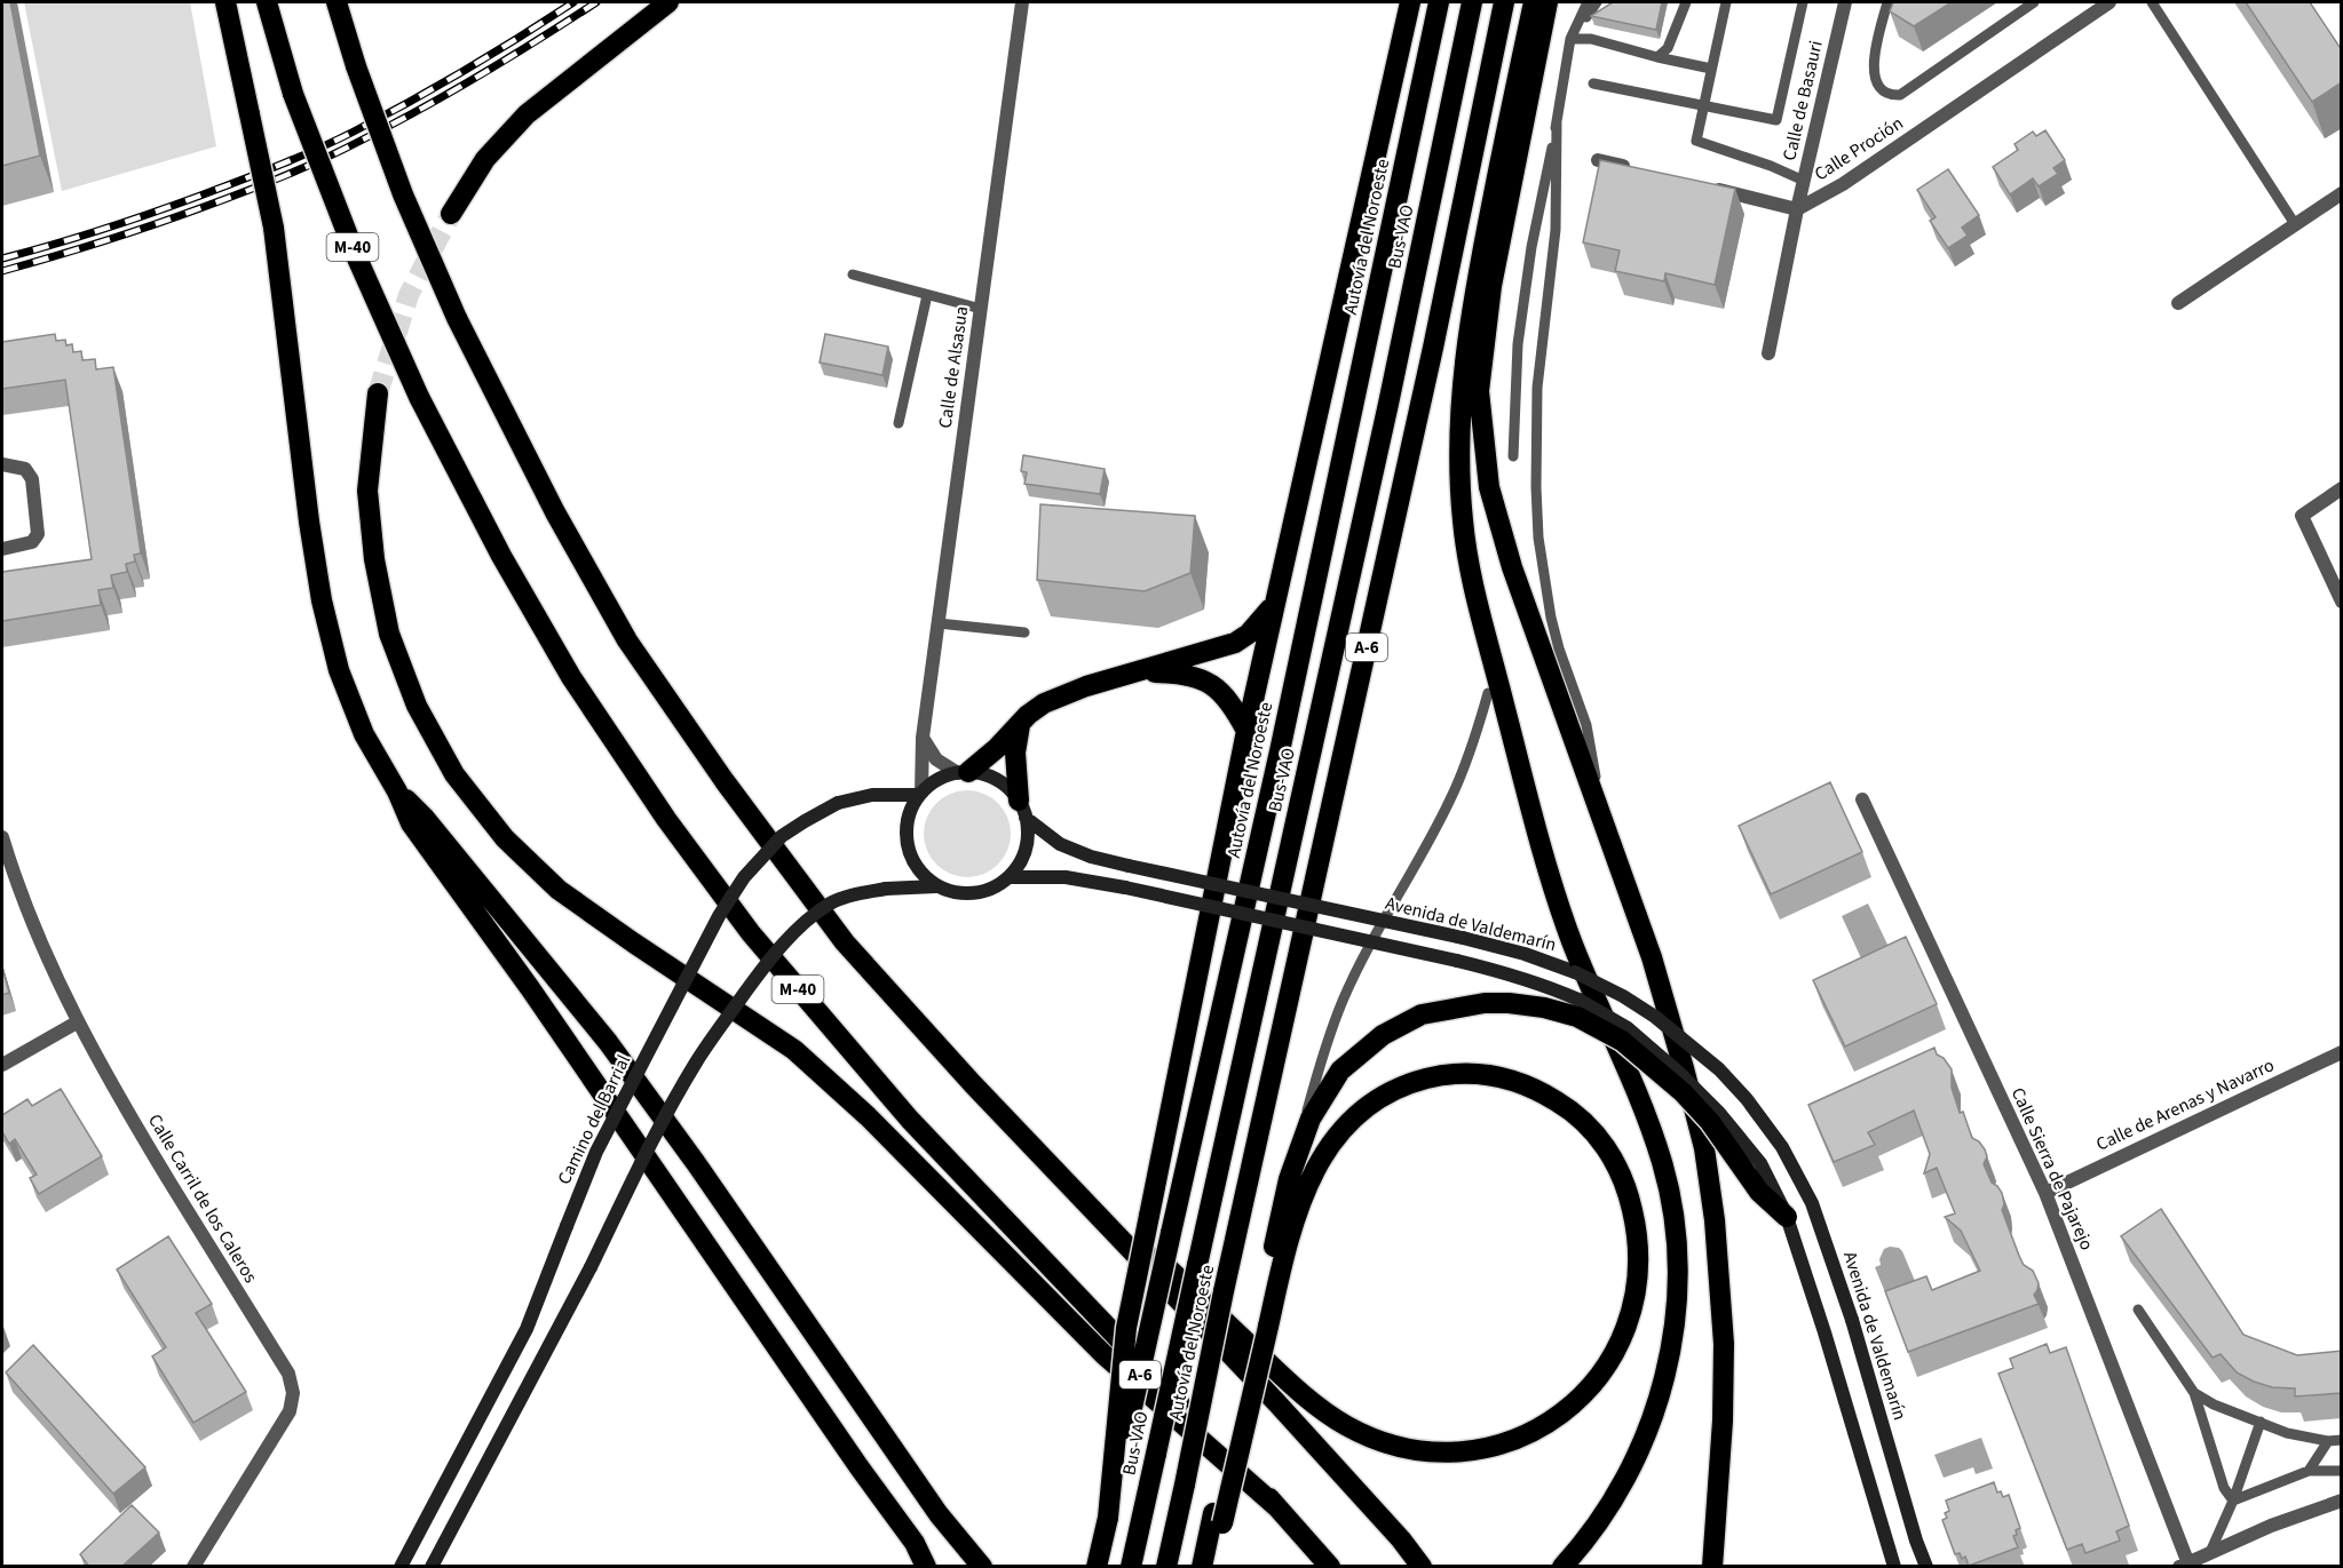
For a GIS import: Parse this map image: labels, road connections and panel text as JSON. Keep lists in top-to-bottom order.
{
  "streets": {
    "highway": [
      "Autovía del Noroeste",
      "Bus-VAO",
      "M-40",
      "A-6"
    ],
    "main road": ["Avenida de Valdemarín", "Camino del Barrial"],
    "street": [
      "Calle de Basauri",
      "Calle Proción",
      "Calle de Alsasua",
      "Calle de Arenas y Navarro",
      "Calle Sierra de Pajarejo",
      "Calle Carril de los Caleros"
    ]
  },
  "crossings": [
    ["Calle de Basauri", "Calle Proción"],
    ["Calle de Alsasua", "Avenida de Valdemarín"],
    ["Calle de Alsasua", "Camino del Barrial"],
    ["Avenida de Valdemarín", "Camino del Barrial"],
    ["Calle de Arenas y Navarro", "Calle Sierra de Pajarejo"]
  ]
}
